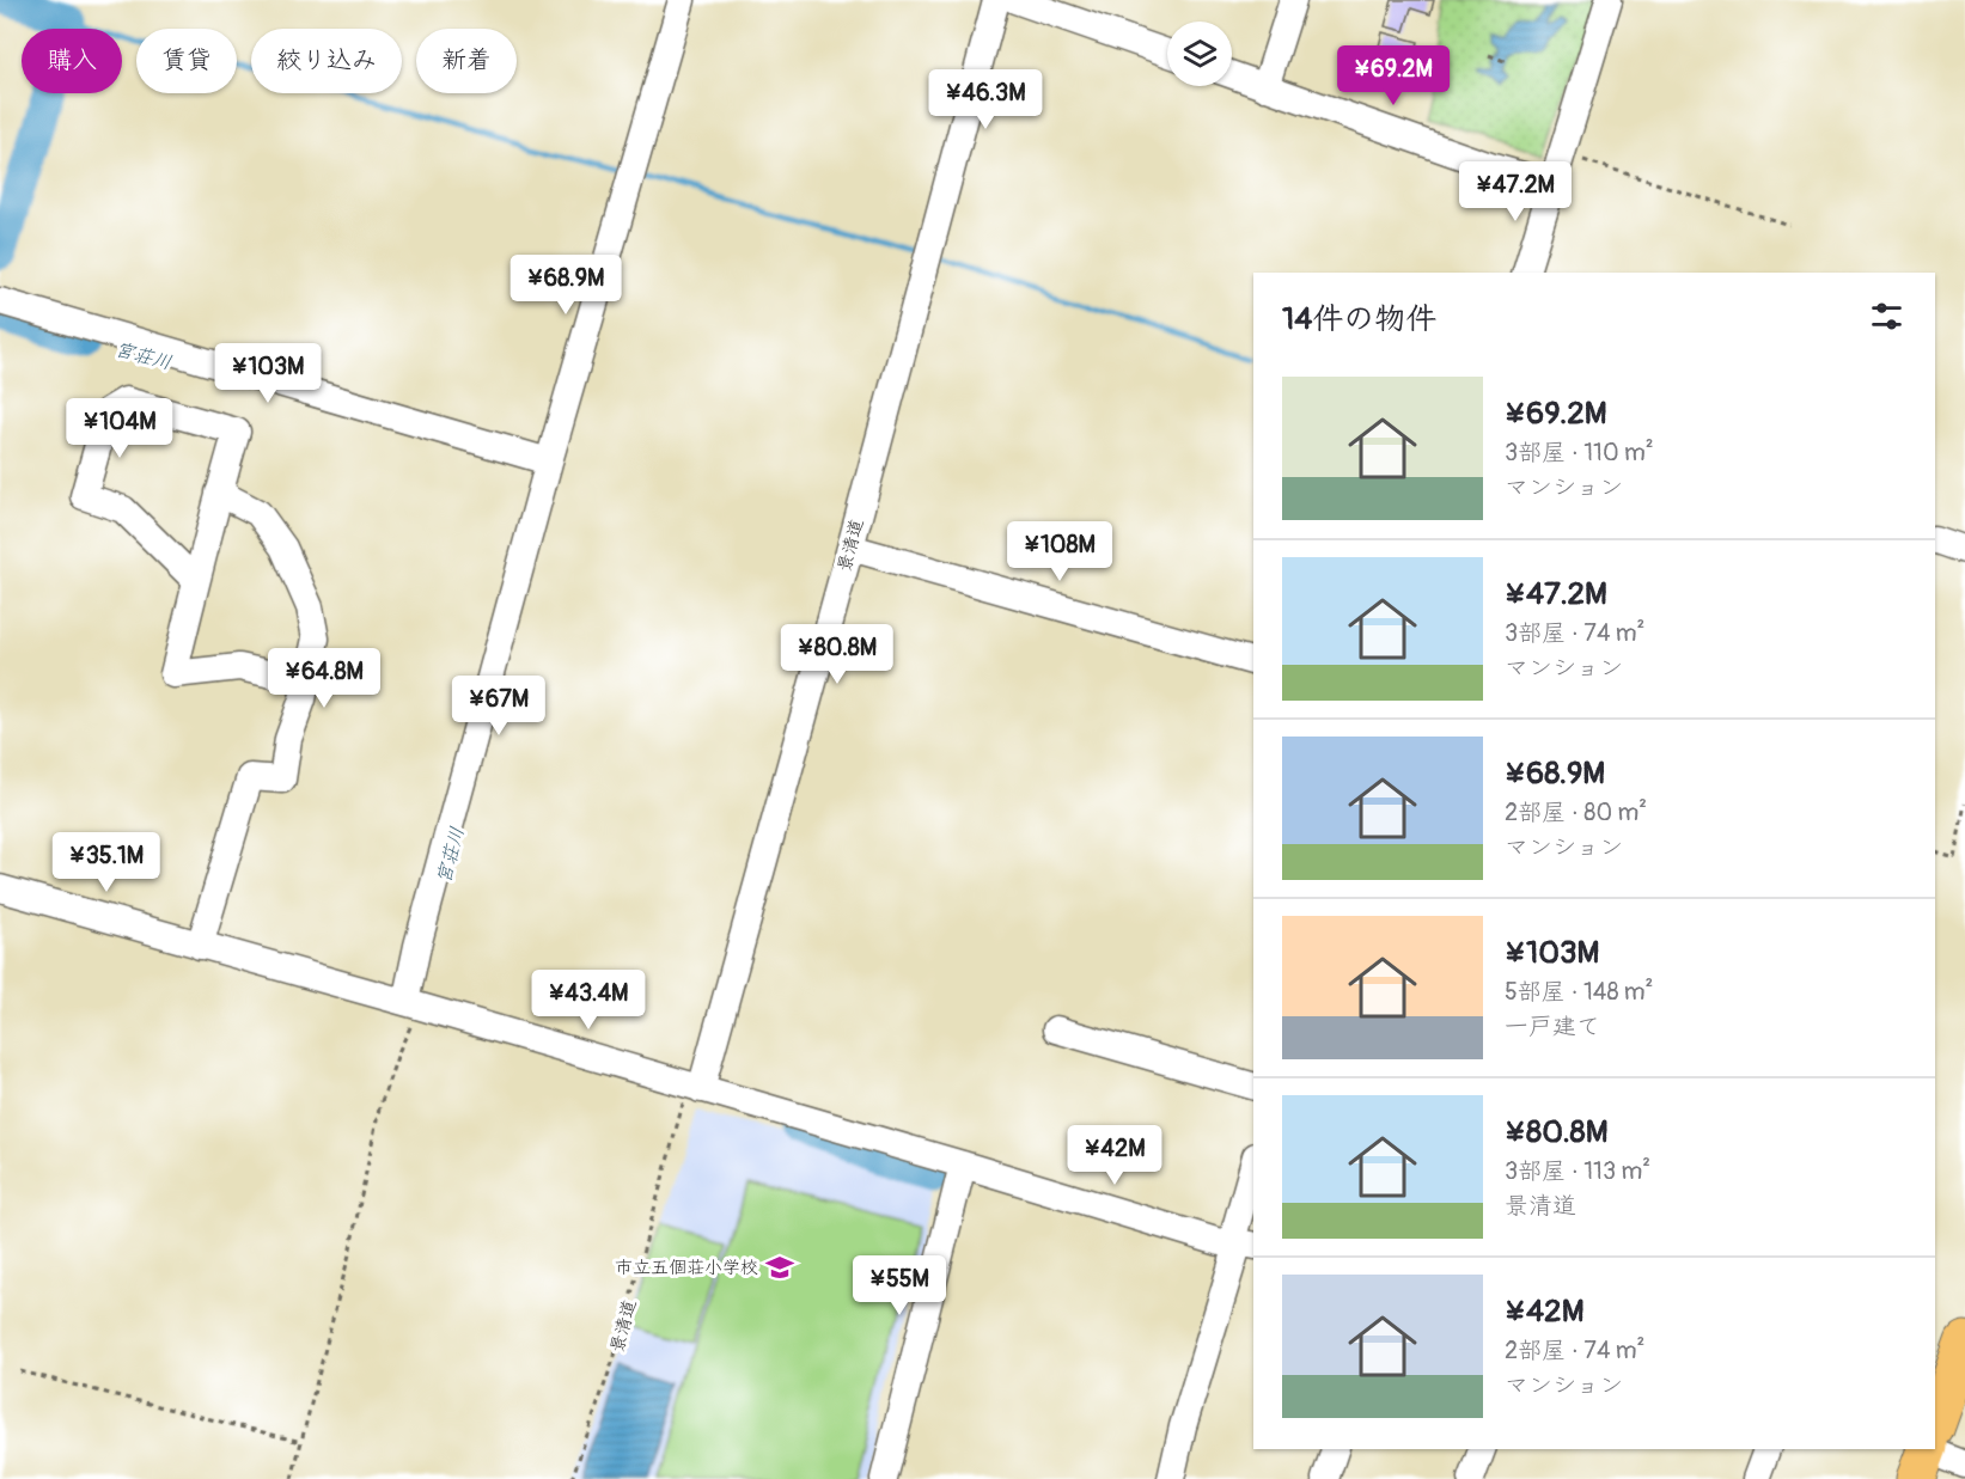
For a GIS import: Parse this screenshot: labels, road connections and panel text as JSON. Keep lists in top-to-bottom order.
{
  "streets": {
    "street": ["景清道"]
  },
  "water": ["宮荘川"],
  "places": {
    "school or university": ["市立五個荘小学校"]
  },
  "page": {
    "chip": [
      "購入",
      "賃貸",
      "絞り込み",
      "新着"
    ],
    "price": [
      "¥69.2M",
      "¥46.3M",
      "¥47.2M",
      "¥68.9M",
      "¥103M",
      "¥104M",
      "¥108M",
      "¥80.8M",
      "¥64.8M",
      "¥67M",
      "¥35.1M",
      "¥43.4M",
      "¥42M",
      "¥55M"
    ],
    "heading": "14件の物件",
    "list": [
      {
        "name": "¥69.2M",
        "note": "3部屋 · 110 m² · マンション"
      },
      {
        "name": "¥47.2M",
        "note": "3部屋 · 74 m² · マンション"
      },
      {
        "name": "¥68.9M",
        "note": "2部屋 · 80 m² · マンション"
      },
      {
        "name": "¥103M",
        "note": "5部屋 · 148 m² · 一戸建て"
      },
      {
        "name": "¥80.8M",
        "note": "3部屋 · 113 m² · 景清道"
      },
      {
        "name": "¥42M",
        "note": "2部屋 · 74 m² · マンション"
      }
    ]
  }
}
